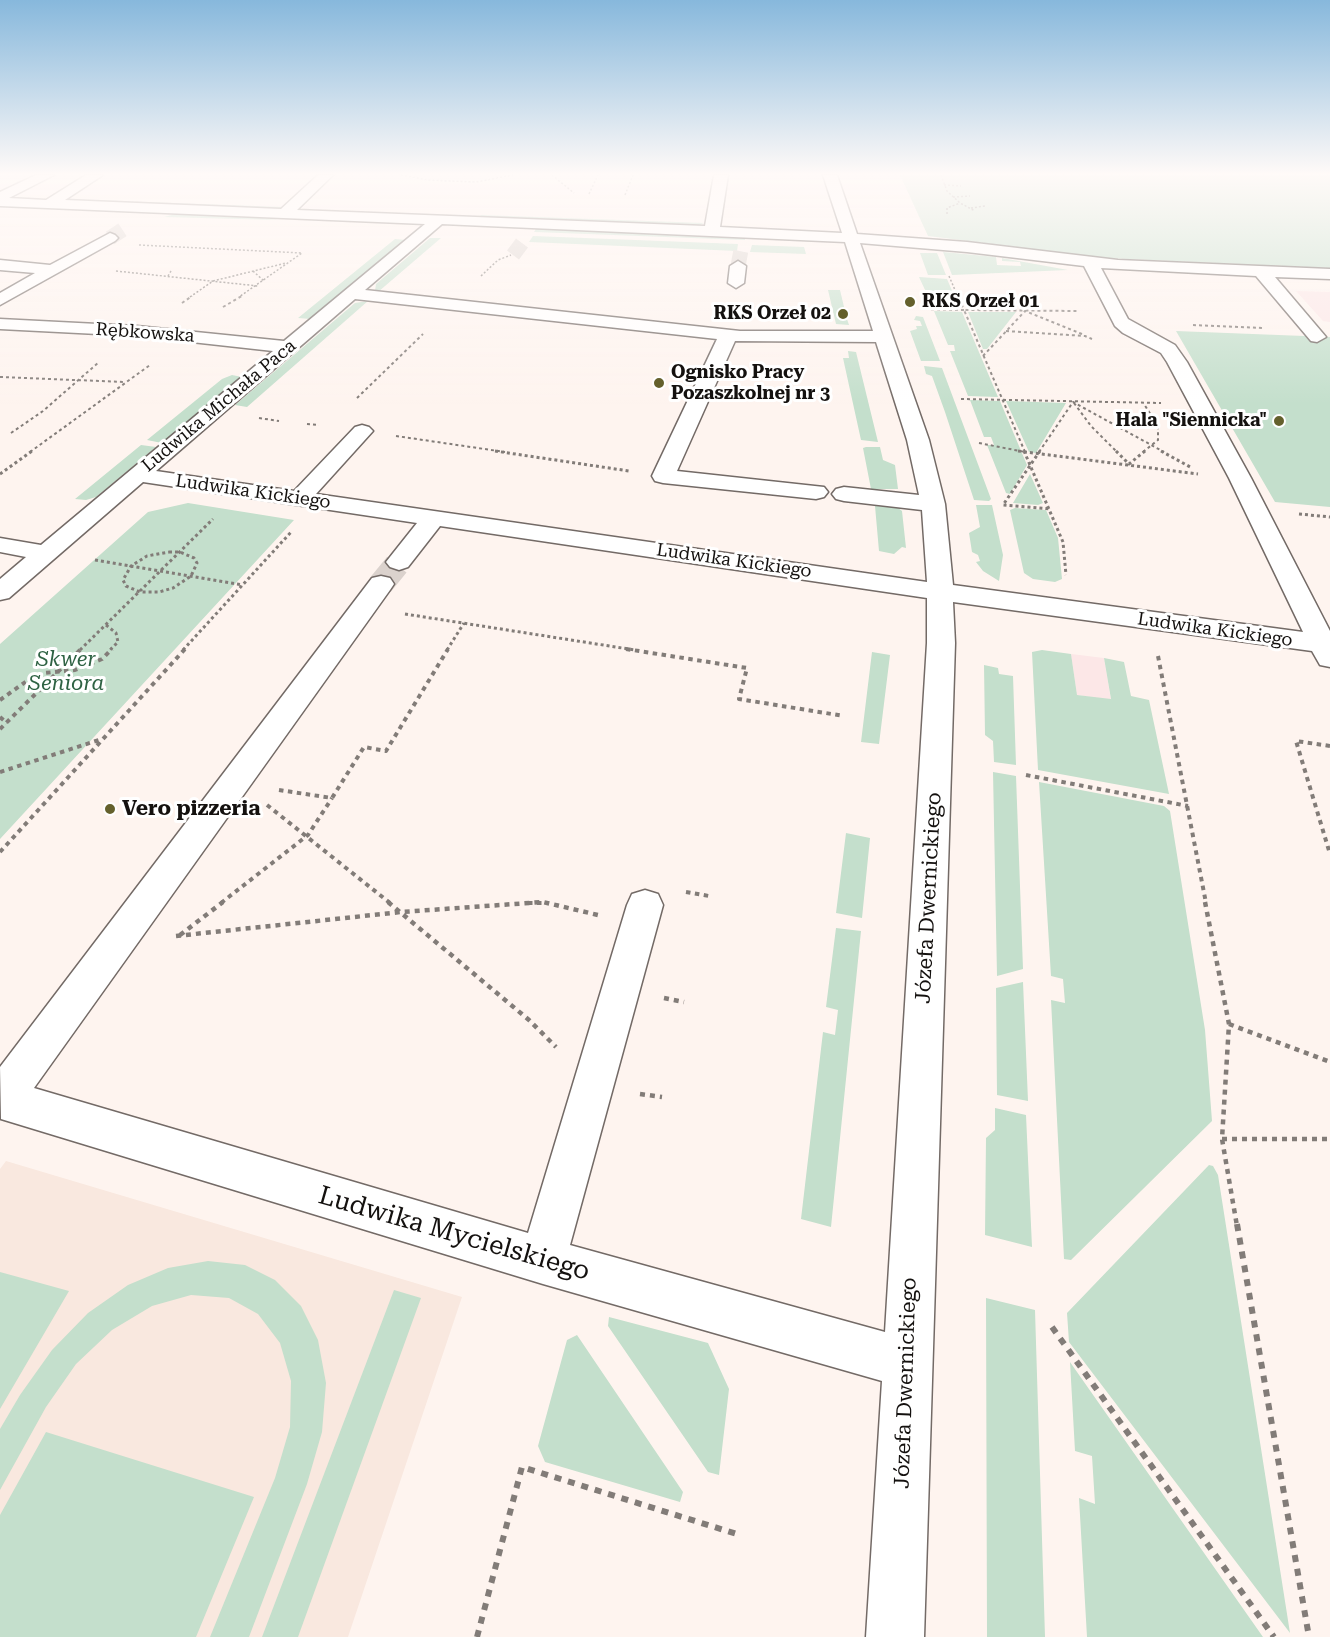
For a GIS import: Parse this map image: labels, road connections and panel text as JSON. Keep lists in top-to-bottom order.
{
  "streets": {
    "street": [
      "Rębkowska",
      "Ludwika Michała Paca",
      "Ludwika Kickiego",
      "Józefa Dwernickiego",
      "Ludwika Mycielskiego"
    ]
  },
  "crossings": [
    ["Rębkowska", "Ludwika Michała Paca"],
    ["Ludwika Michała Paca", "Ludwika Kickiego"],
    ["Ludwika Kickiego", "Józefa Dwernickiego"],
    ["Józefa Dwernickiego", "Ludwika Mycielskiego"]
  ],
  "parks": ["Skwer Seniora"],
  "places": [
    "RKS Orzeł 01",
    "RKS Orzeł 02",
    "Ognisko Pracy Pozaszkolnej nr 3",
    "Hala \"Siennicka\"",
    "Vero pizzeria"
  ]
}
